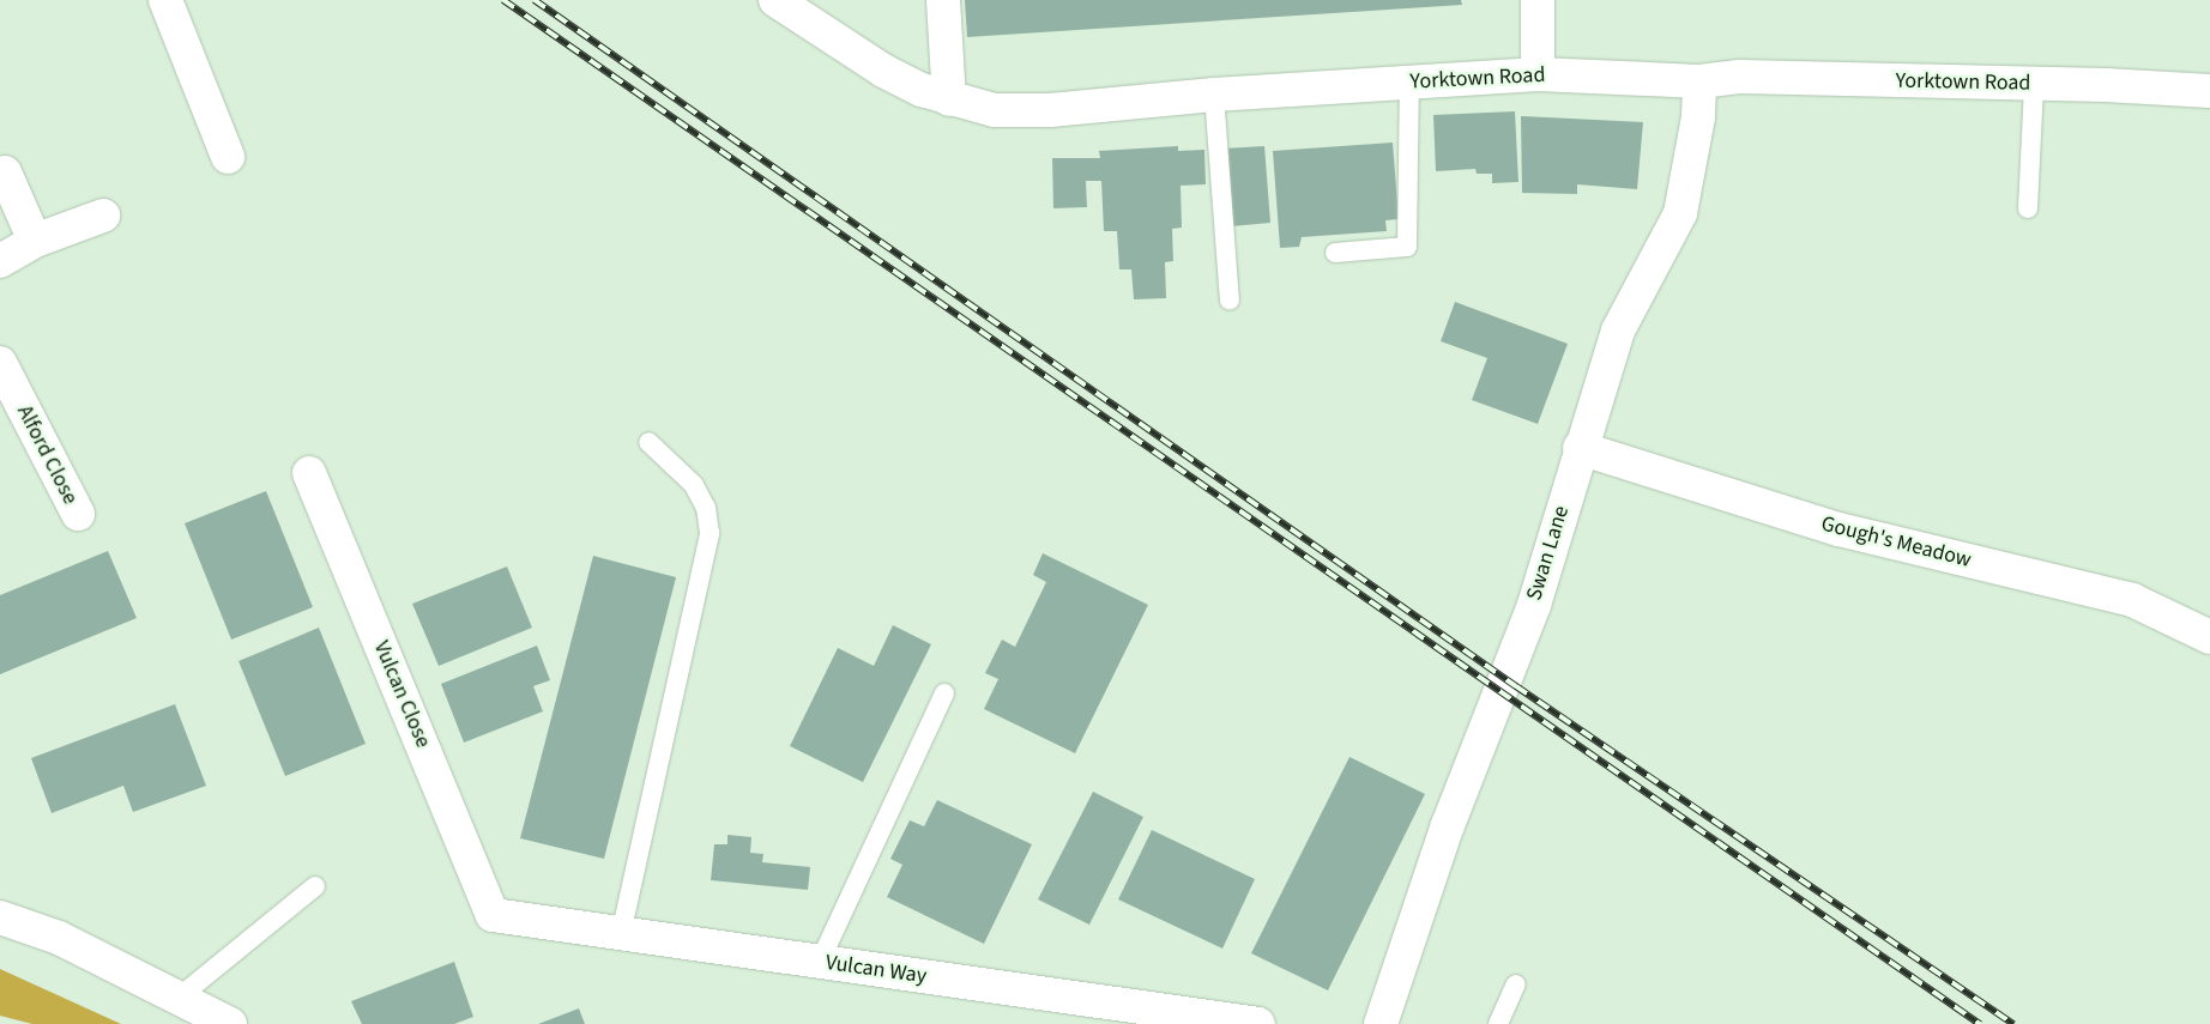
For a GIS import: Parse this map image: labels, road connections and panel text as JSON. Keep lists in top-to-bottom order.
{
  "streets": {
    "street": [
      "Yorktown Road",
      "Alford Close",
      "Gough's Meadow",
      "Swan Lane",
      "Vulcan Close",
      "Vulcan Way"
    ]
  },
  "crossings": [
    ["Yorktown Road", "Swan Lane"],
    ["Gough's Meadow", "Swan Lane"],
    ["Vulcan Close", "Vulcan Way"]
  ]
}
